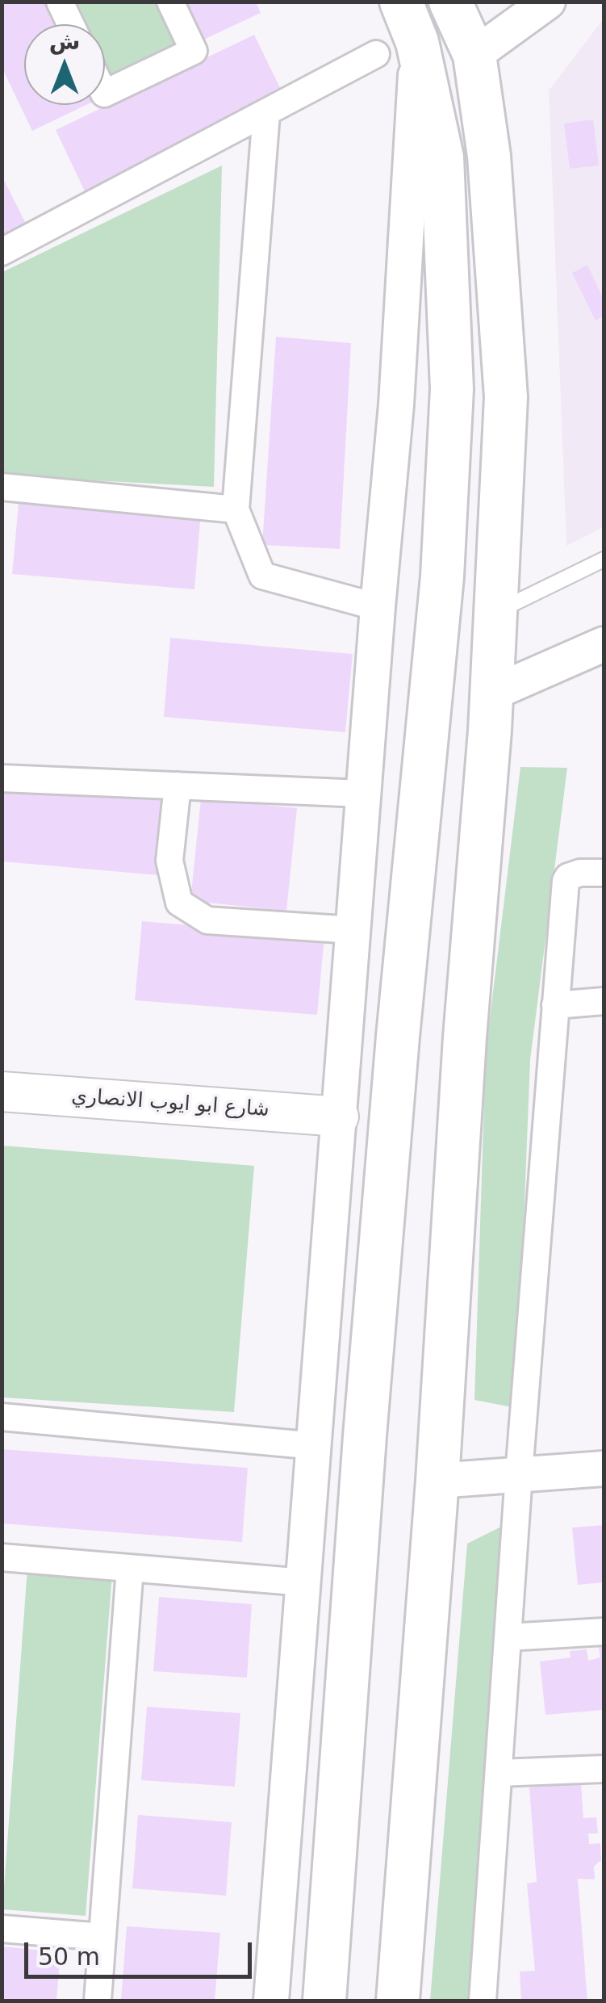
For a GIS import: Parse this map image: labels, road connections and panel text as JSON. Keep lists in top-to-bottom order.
{
  "streets": {
    "main road": ["شارع ابو ايوب الانصاري"]
  },
  "scale_bar": "50 m",
  "north": "top"
}
